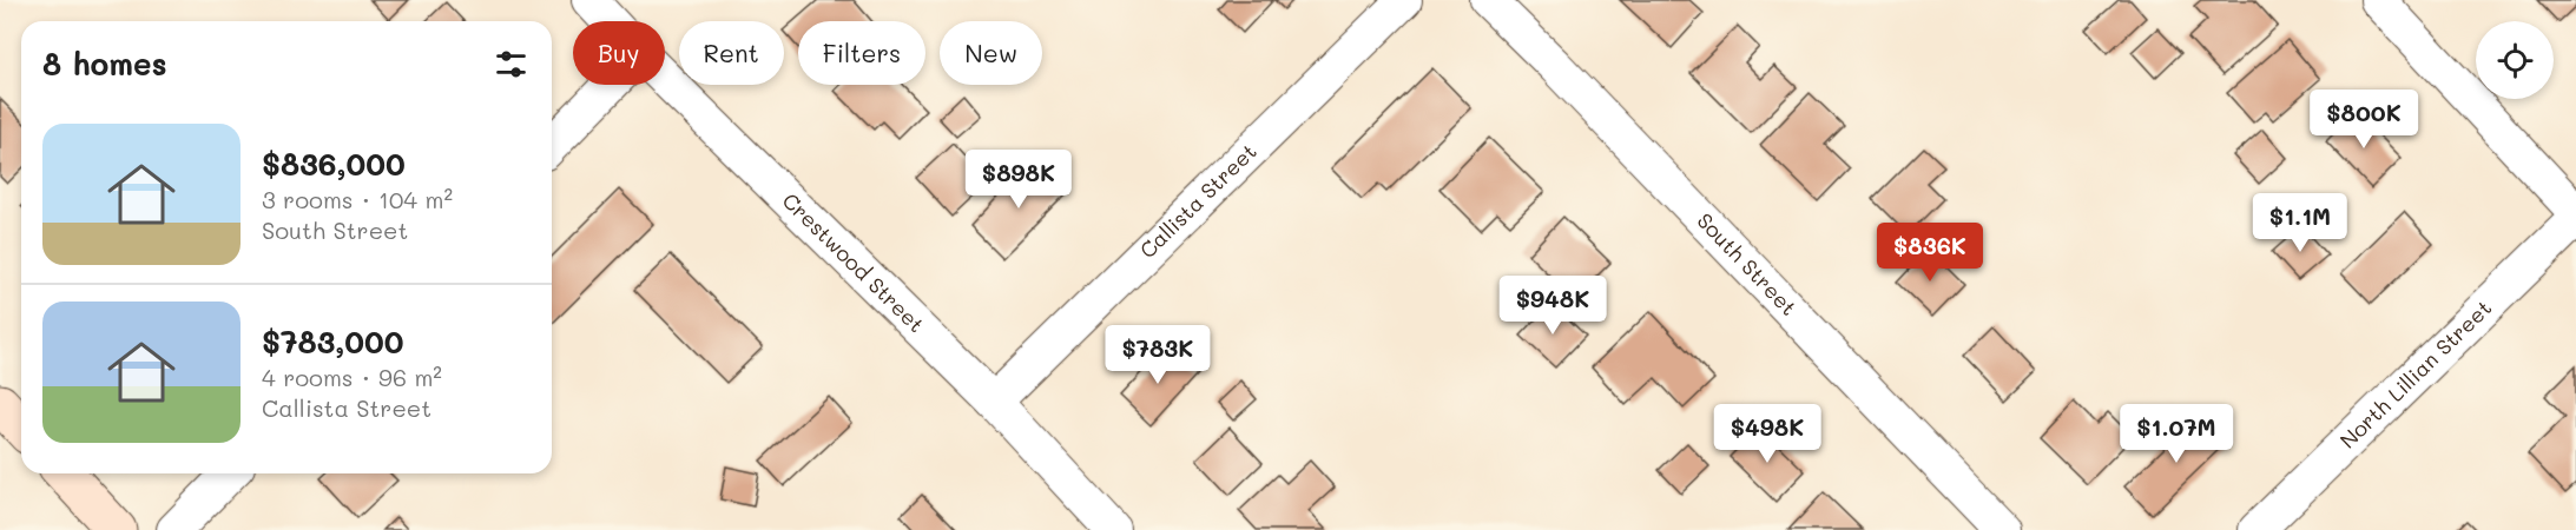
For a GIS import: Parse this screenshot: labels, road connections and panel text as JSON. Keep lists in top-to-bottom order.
{
  "streets": {
    "street": [
      "Callista Street",
      "Crestwood Street",
      "South Street",
      "North Lillian Street"
    ]
  },
  "crossings": [
    ["Callista Street", "Crestwood Street"]
  ],
  "page": {
    "chip": [
      "Buy",
      "Rent",
      "Filters",
      "New"
    ],
    "heading": "8 homes",
    "price": [
      "$800K",
      "$898K",
      "$1.1M",
      "$836K",
      "$948K",
      "$783K",
      "$498K",
      "$1.07M"
    ],
    "list": [
      {
        "name": "$836,000",
        "note": "3 rooms · 104 m² · South Street"
      },
      {
        "name": "$783,000",
        "note": "4 rooms · 96 m² · Callista Street"
      }
    ]
  }
}
